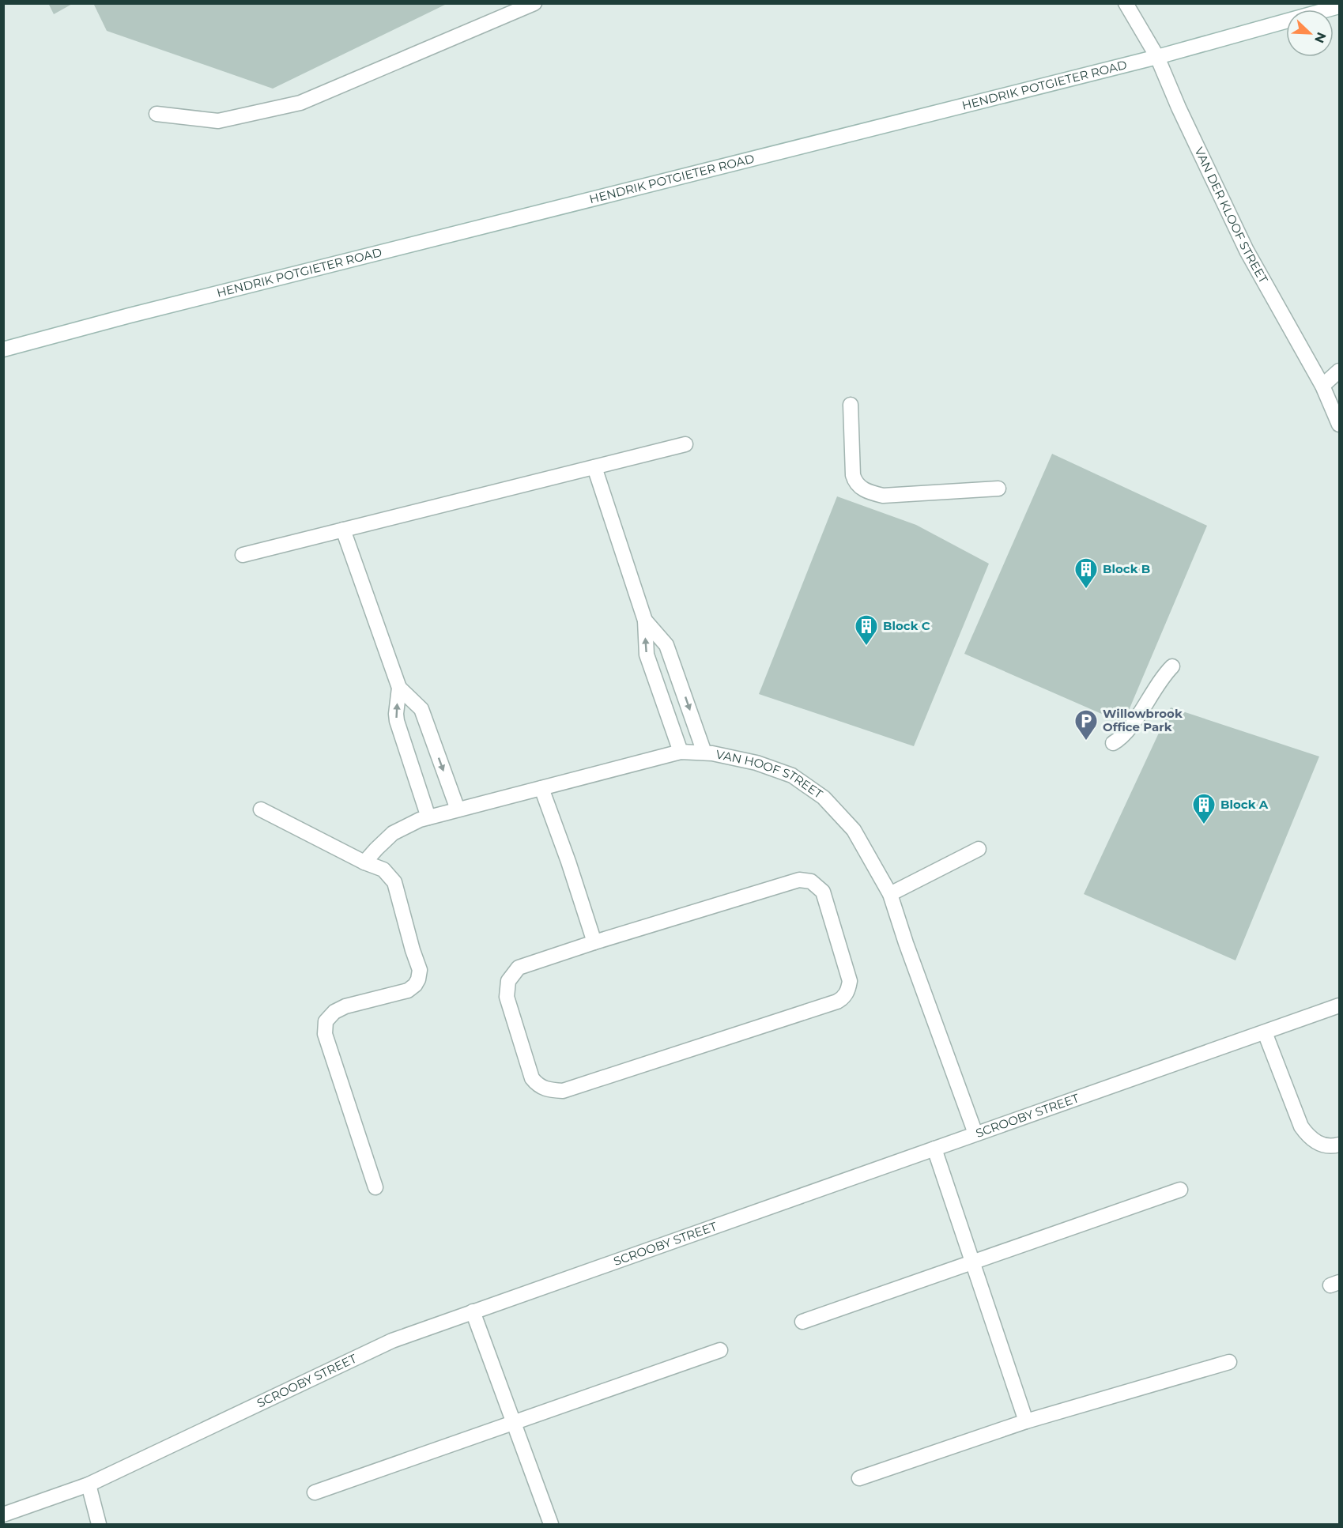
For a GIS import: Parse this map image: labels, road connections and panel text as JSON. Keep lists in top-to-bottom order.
{
  "streets": {
    "street": [
      "HENDRIK POTGIETER ROAD",
      "VAN DER KLOOF STREET",
      "VAN HOOF STREET",
      "SCROOBY STREET"
    ]
  },
  "crossings": [
    ["HENDRIK POTGIETER ROAD", "VAN DER KLOOF STREET"],
    ["VAN HOOF STREET", "SCROOBY STREET"]
  ],
  "places": {
    "building": ["Block B", "Block C", "Block A"],
    "parking": ["Willowbrook Office Park"]
  },
  "north": "bottom right"
}
